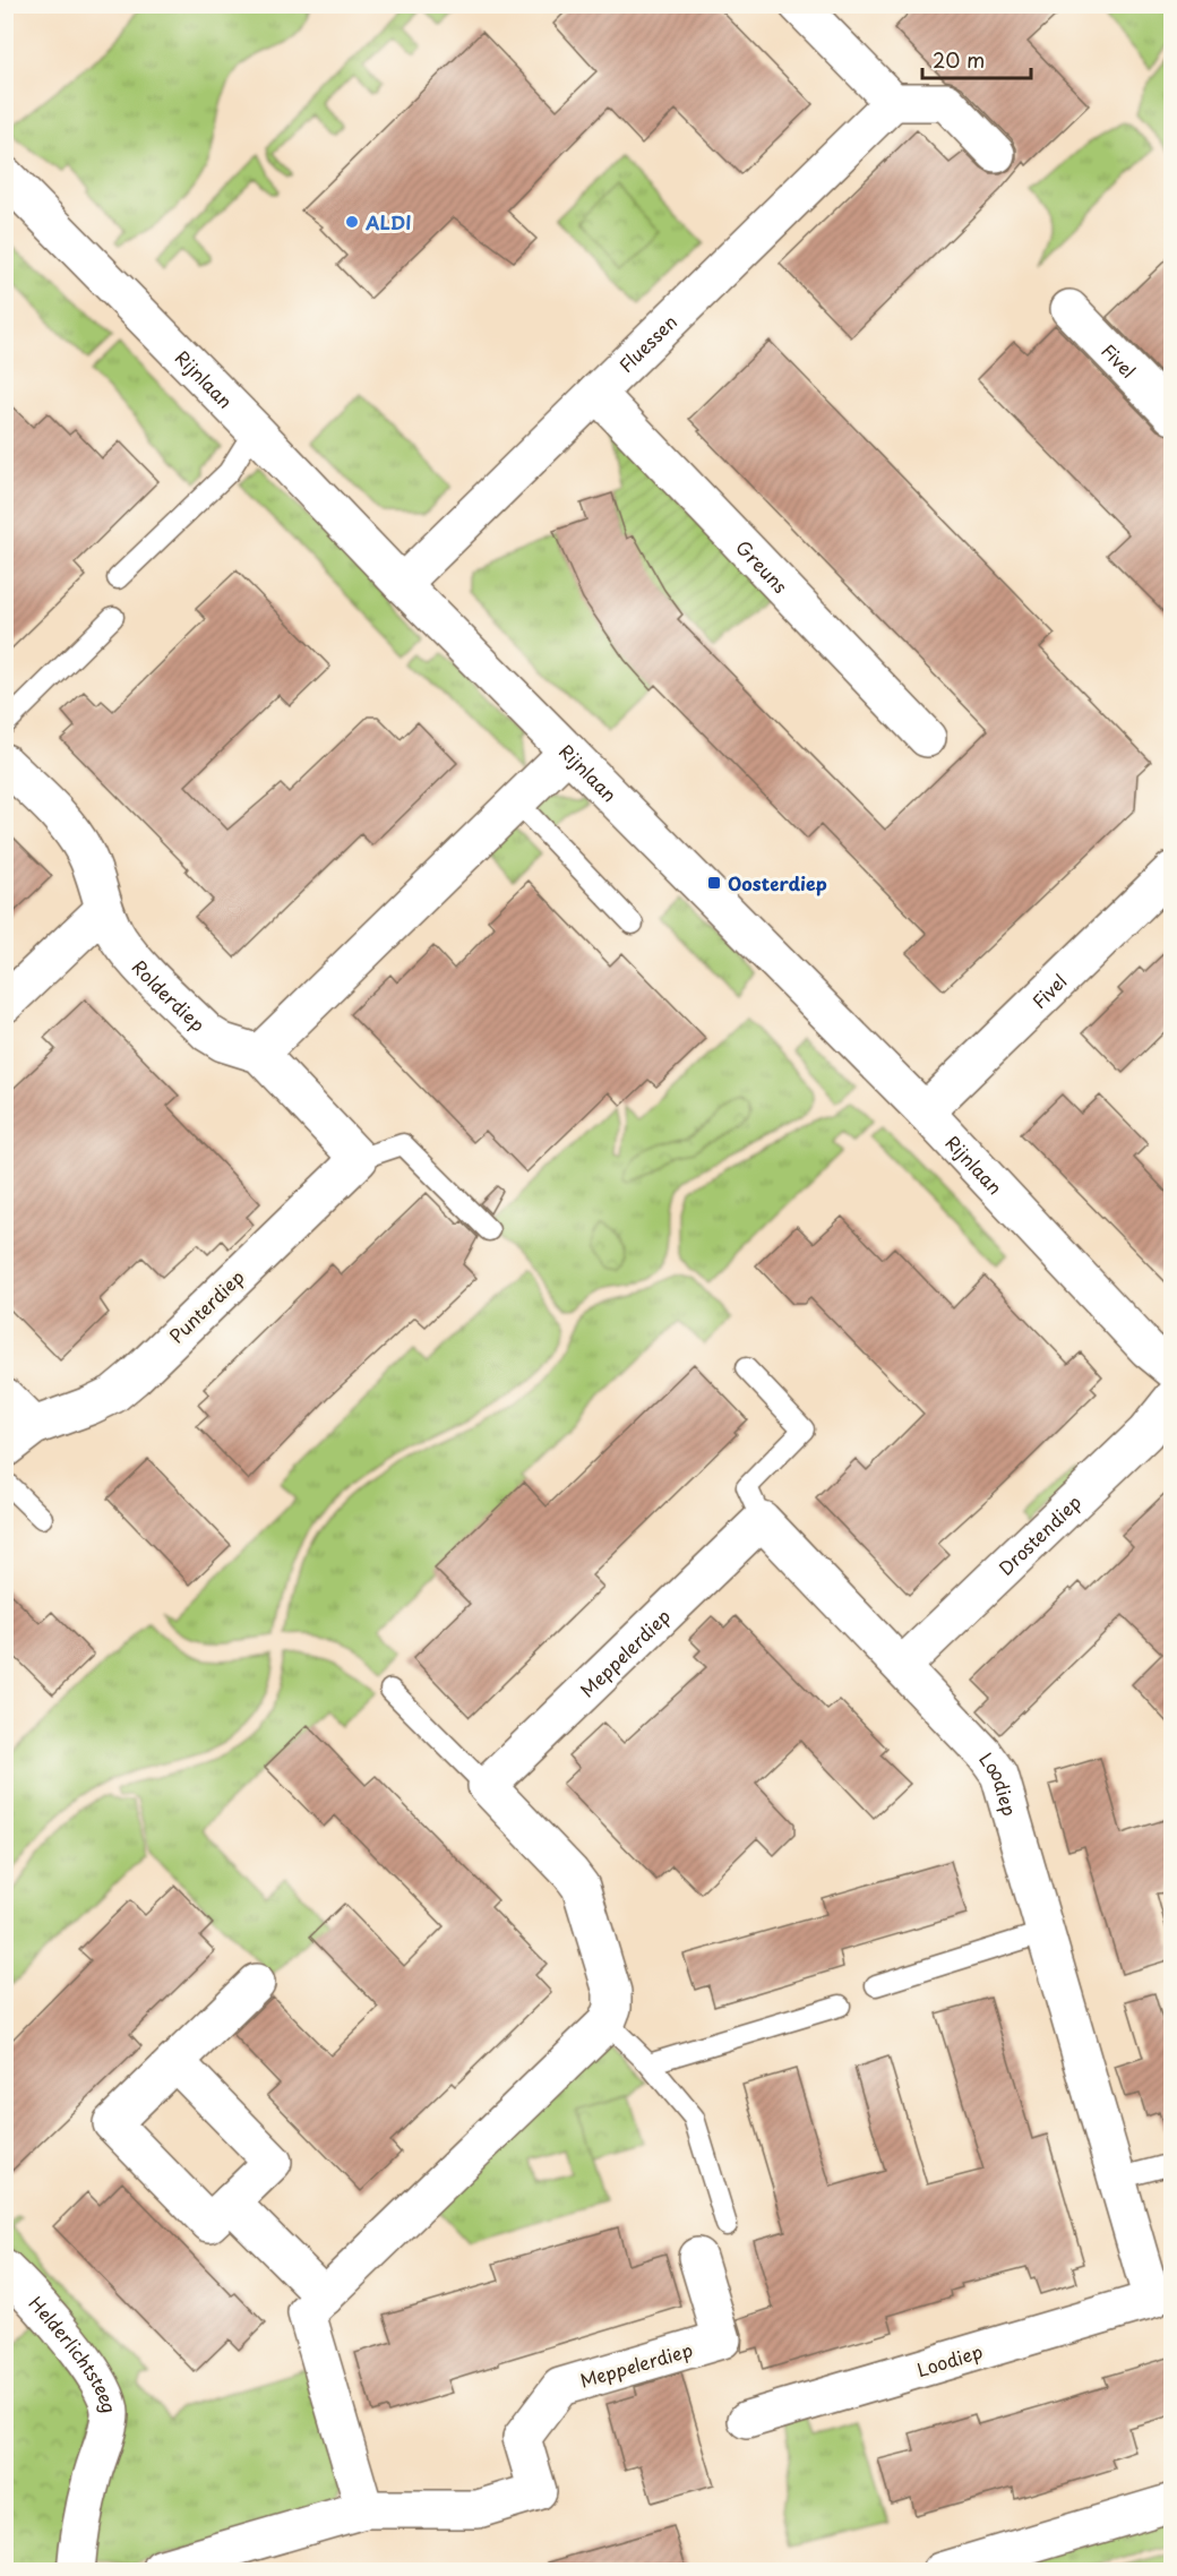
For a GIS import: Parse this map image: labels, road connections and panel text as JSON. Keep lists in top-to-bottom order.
{
  "streets": {
    "street": [
      "Fluessen",
      "Fivel",
      "Rijnlaan",
      "Greuns",
      "Rolderdiep",
      "Punterdiep",
      "Drostendiep",
      "Meppelerdiep",
      "Loodiep",
      "Helderlichtsteeg"
    ]
  },
  "crossings": [
    ["Fluessen", "Rijnlaan"],
    ["Fluessen", "Greuns"],
    ["Fivel", "Rijnlaan"],
    ["Drostendiep", "Loodiep"]
  ],
  "places": {
    "other": ["ALDI"],
    "transit": ["Oosterdiep"]
  },
  "scale_bar": "20 m"
}
